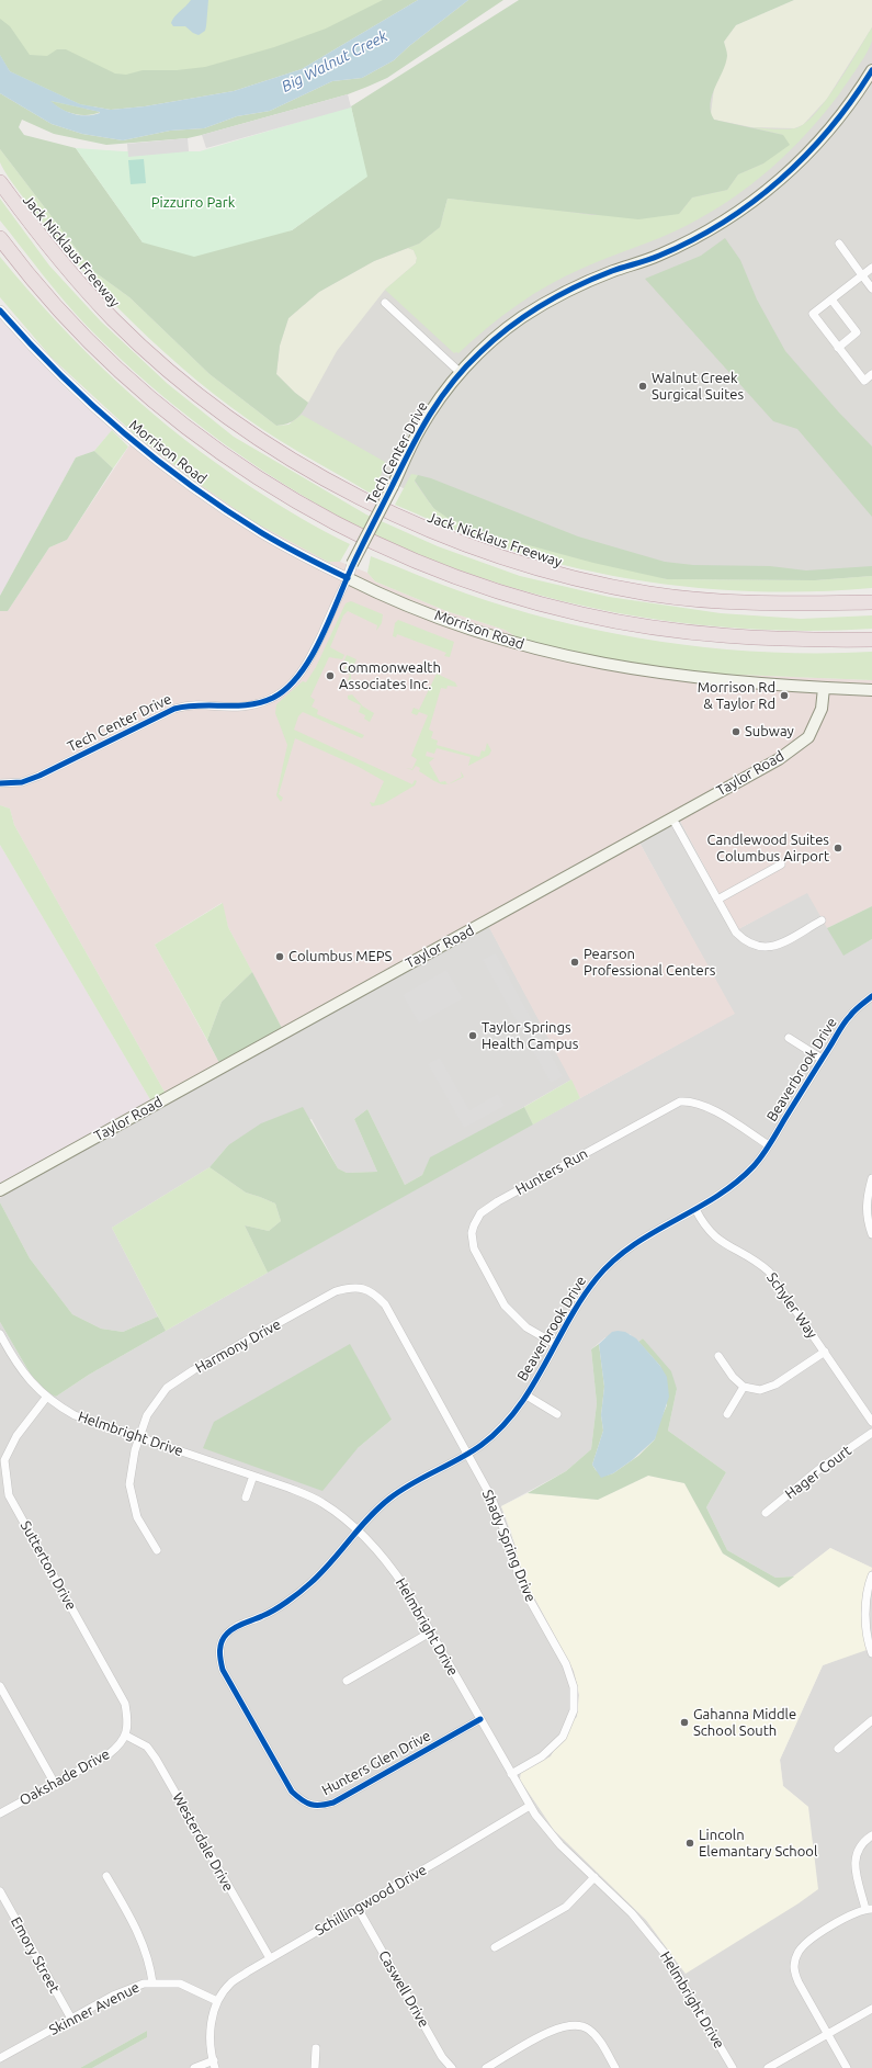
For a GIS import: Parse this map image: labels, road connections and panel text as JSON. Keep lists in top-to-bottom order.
{
  "streets": {
    "highway": ["Jack Nicklaus Freeway"],
    "main road": ["Morrison Road", "Tech Center Drive", "Taylor Road"],
    "street": [
      "Beaverbrook Drive",
      "Hunters Run",
      "Schyler Way",
      "Harmony Drive",
      "Helmbright Drive",
      "Hager Court",
      "Shady Spring Drive",
      "Sutterton Drive",
      "Hunters Glen Drive",
      "Oakshade Drive",
      "Westerdale Drive",
      "Schillingwood Drive",
      "Emory Street",
      "Caswell Drive",
      "Skinner Avenue"
    ]
  },
  "crossings": [
    ["Morrison Road", "Tech Center Drive"],
    ["Morrison Road", "Taylor Road"],
    ["Beaverbrook Drive", "Hunters Run"],
    ["Beaverbrook Drive", "Schyler Way"],
    ["Beaverbrook Drive", "Helmbright Drive"],
    ["Beaverbrook Drive", "Shady Spring Drive"],
    ["Beaverbrook Drive", "Hunters Glen Drive"],
    ["Harmony Drive", "Helmbright Drive"],
    ["Harmony Drive", "Shady Spring Drive"],
    ["Helmbright Drive", "Shady Spring Drive"],
    ["Helmbright Drive", "Sutterton Drive"],
    ["Helmbright Drive", "Hunters Glen Drive"],
    ["Helmbright Drive", "Schillingwood Drive"],
    ["Sutterton Drive", "Oakshade Drive"],
    ["Sutterton Drive", "Westerdale Drive"],
    ["Oakshade Drive", "Westerdale Drive"],
    ["Westerdale Drive", "Schillingwood Drive"],
    ["Schillingwood Drive", "Caswell Drive"],
    ["Schillingwood Drive", "Skinner Avenue"],
    ["Emory Street", "Skinner Avenue"]
  ],
  "water": ["Big Walnut Creek"],
  "parks": ["Pizzurro Park"],
  "places": [
    "Walnut Creek Surgical Suites",
    "Commonwealth Associates Inc.",
    "Morrison Rd & Taylor Rd",
    "Subway",
    "Candlewood Suites Columbus Airport",
    "Columbus MEPS",
    "Pearson Professional Centers",
    "Taylor Springs Health Campus",
    "Gahanna Middle School South",
    "Lincoln Elemantary School"
  ]
}
